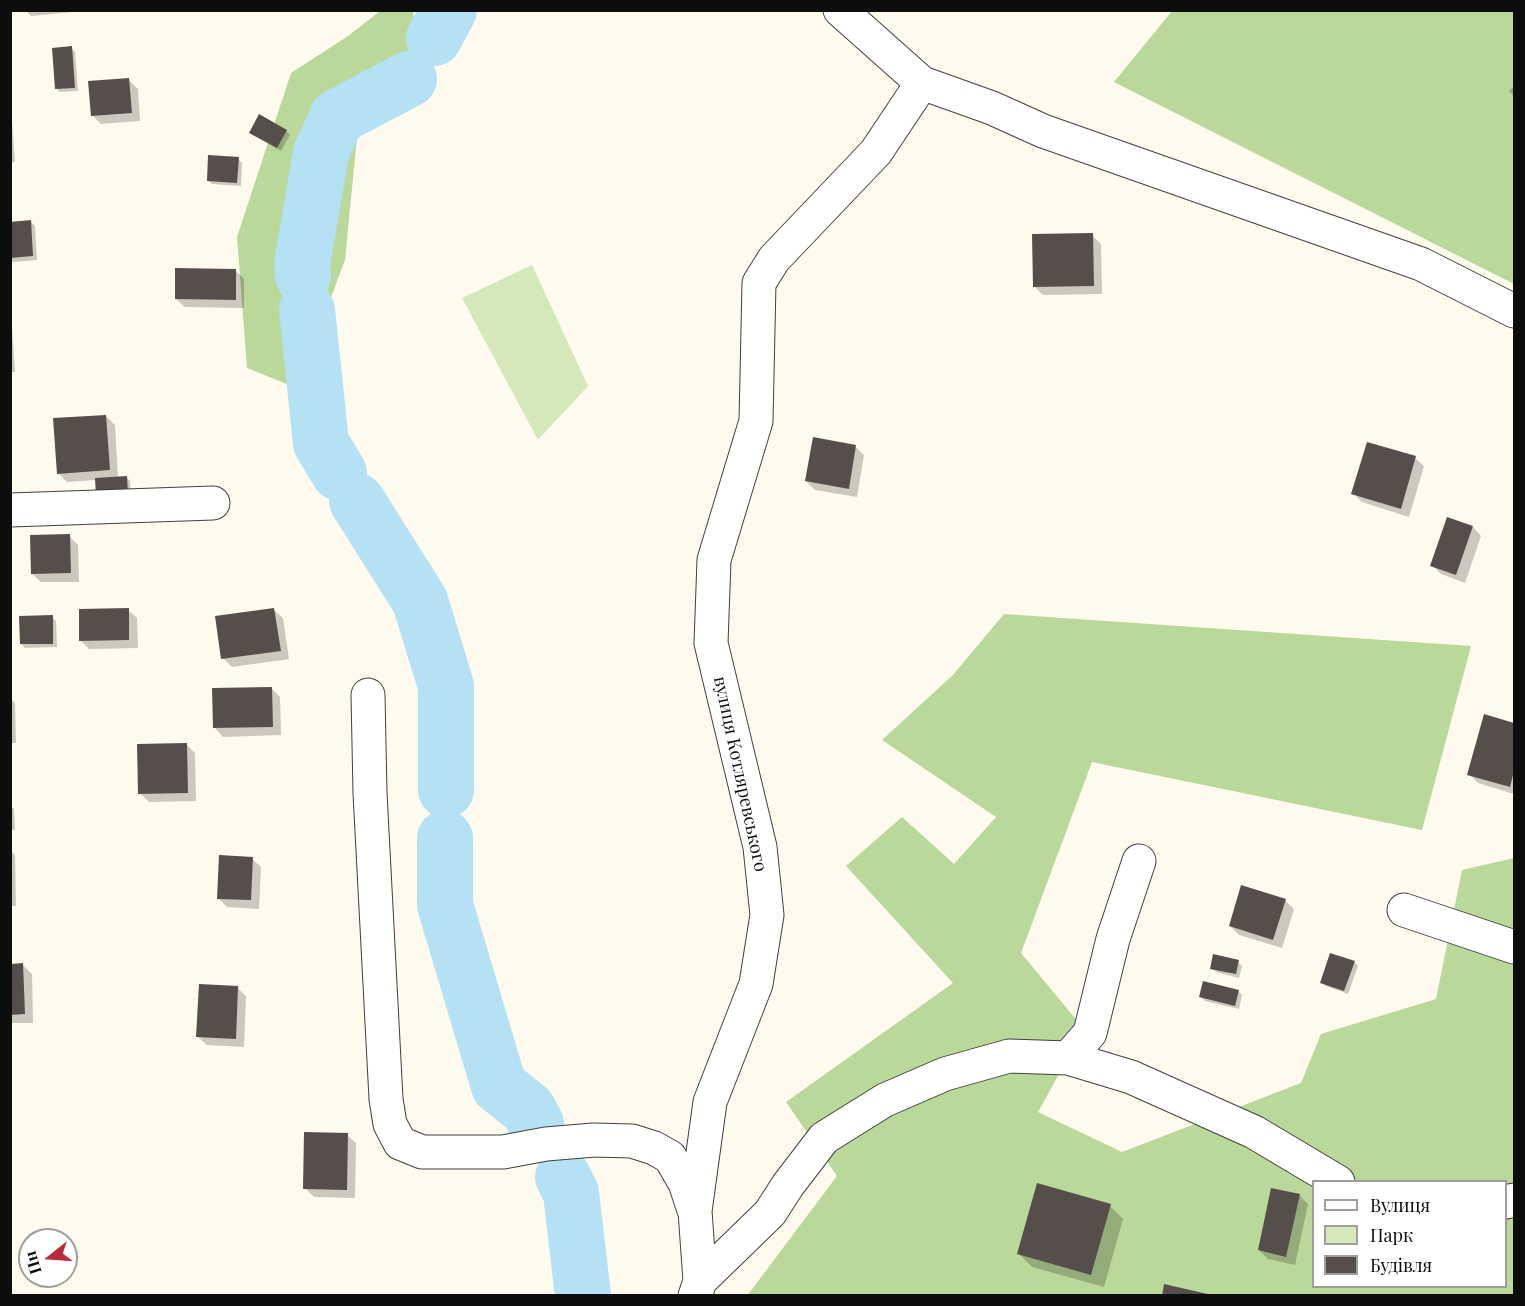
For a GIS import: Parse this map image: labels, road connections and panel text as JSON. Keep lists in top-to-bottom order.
{
  "streets": {
    "street": ["вулиця Котляревського"]
  },
  "legend": ["Вулиця", "Парк", "Будівля"],
  "north": "left"
}
